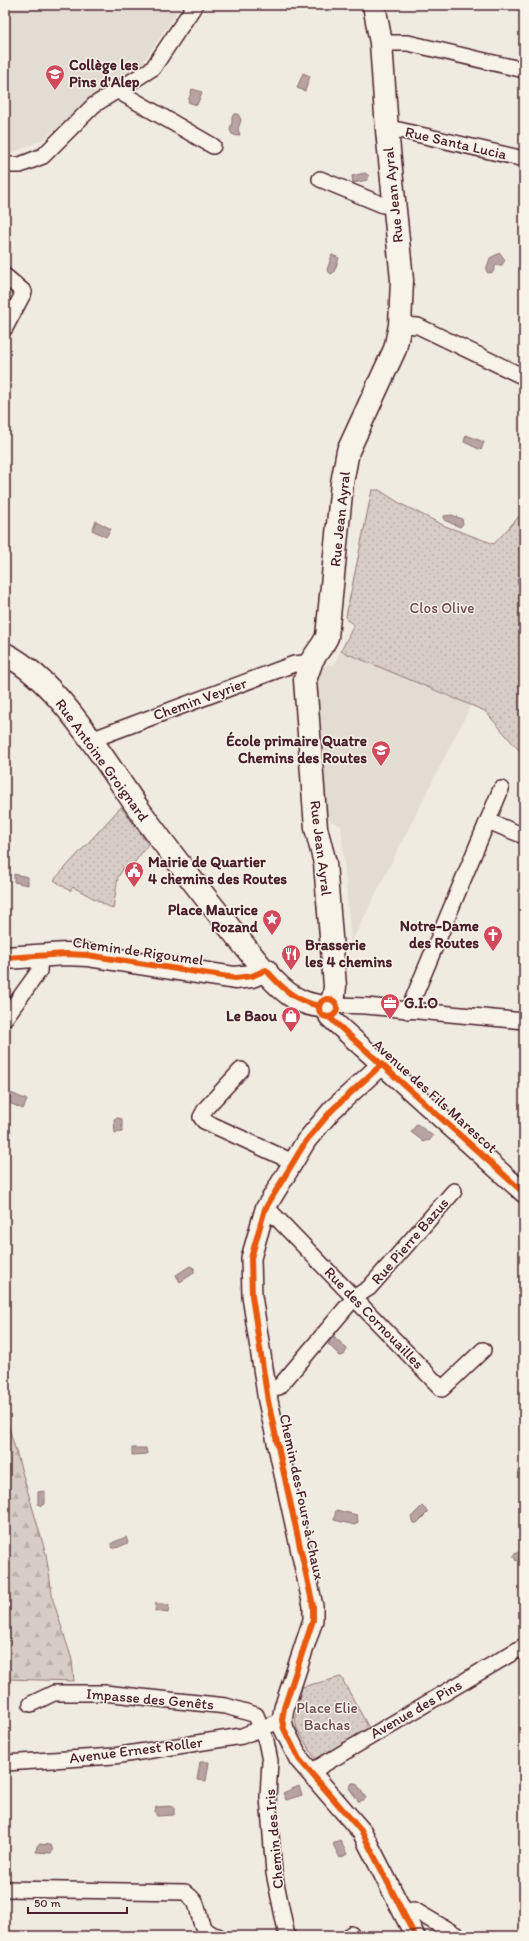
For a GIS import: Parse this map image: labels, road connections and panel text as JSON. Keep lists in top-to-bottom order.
{
  "streets": {
    "main road": ["Rue Jean Ayral", "Rue Antoine Groignard", "Chemin de Rigoumel"],
    "street": [
      "Rue Santa Lucia",
      "Chemin Veyrier",
      "Avenue des Fils Marescot",
      "Rue Pierre Bazus",
      "Rue des Cornouailles",
      "Chemin des Fours à Chaux",
      "Impasse des Genêts",
      "Avenue des Pins",
      "Avenue Ernest Roller",
      "Chemin des Iris"
    ]
  },
  "crossings": [
    ["Rue Santa Lucia", "Rue Jean Ayral"],
    ["Rue Jean Ayral", "Chemin Veyrier"],
    ["Rue Jean Ayral", "Avenue des Fils Marescot"],
    ["Chemin Veyrier", "Rue Antoine Groignard"],
    ["Rue Antoine Groignard", "Chemin de Rigoumel"],
    ["Avenue des Fils Marescot", "Chemin des Fours à Chaux"],
    ["Rue Pierre Bazus", "Rue des Cornouailles"],
    ["Rue Pierre Bazus", "Chemin des Fours à Chaux"],
    ["Rue des Cornouailles", "Chemin des Fours à Chaux"],
    ["Chemin des Fours à Chaux", "Avenue Ernest Roller"],
    ["Impasse des Genêts", "Avenue Ernest Roller"],
    ["Impasse des Genêts", "Chemin des Iris"],
    ["Avenue Ernest Roller", "Chemin des Iris"]
  ],
  "parks": ["Clos Olive", "Place Elie Bachas"],
  "places": {
    "school or university": ["Collège les Pins d'Alep", "École primaire Quatre Chemins des Routes"],
    "public building": ["Mairie de Quartier 4 chemins des Routes"],
    "place": ["Place Maurice Rozand"],
    "church": ["Notre-Dame des Routes"],
    "restaurant": ["Brasserie les 4 chemins"],
    "office": ["G.I.O"],
    "shop": ["Le Baou"]
  },
  "scale_bar": "50 m"
}
